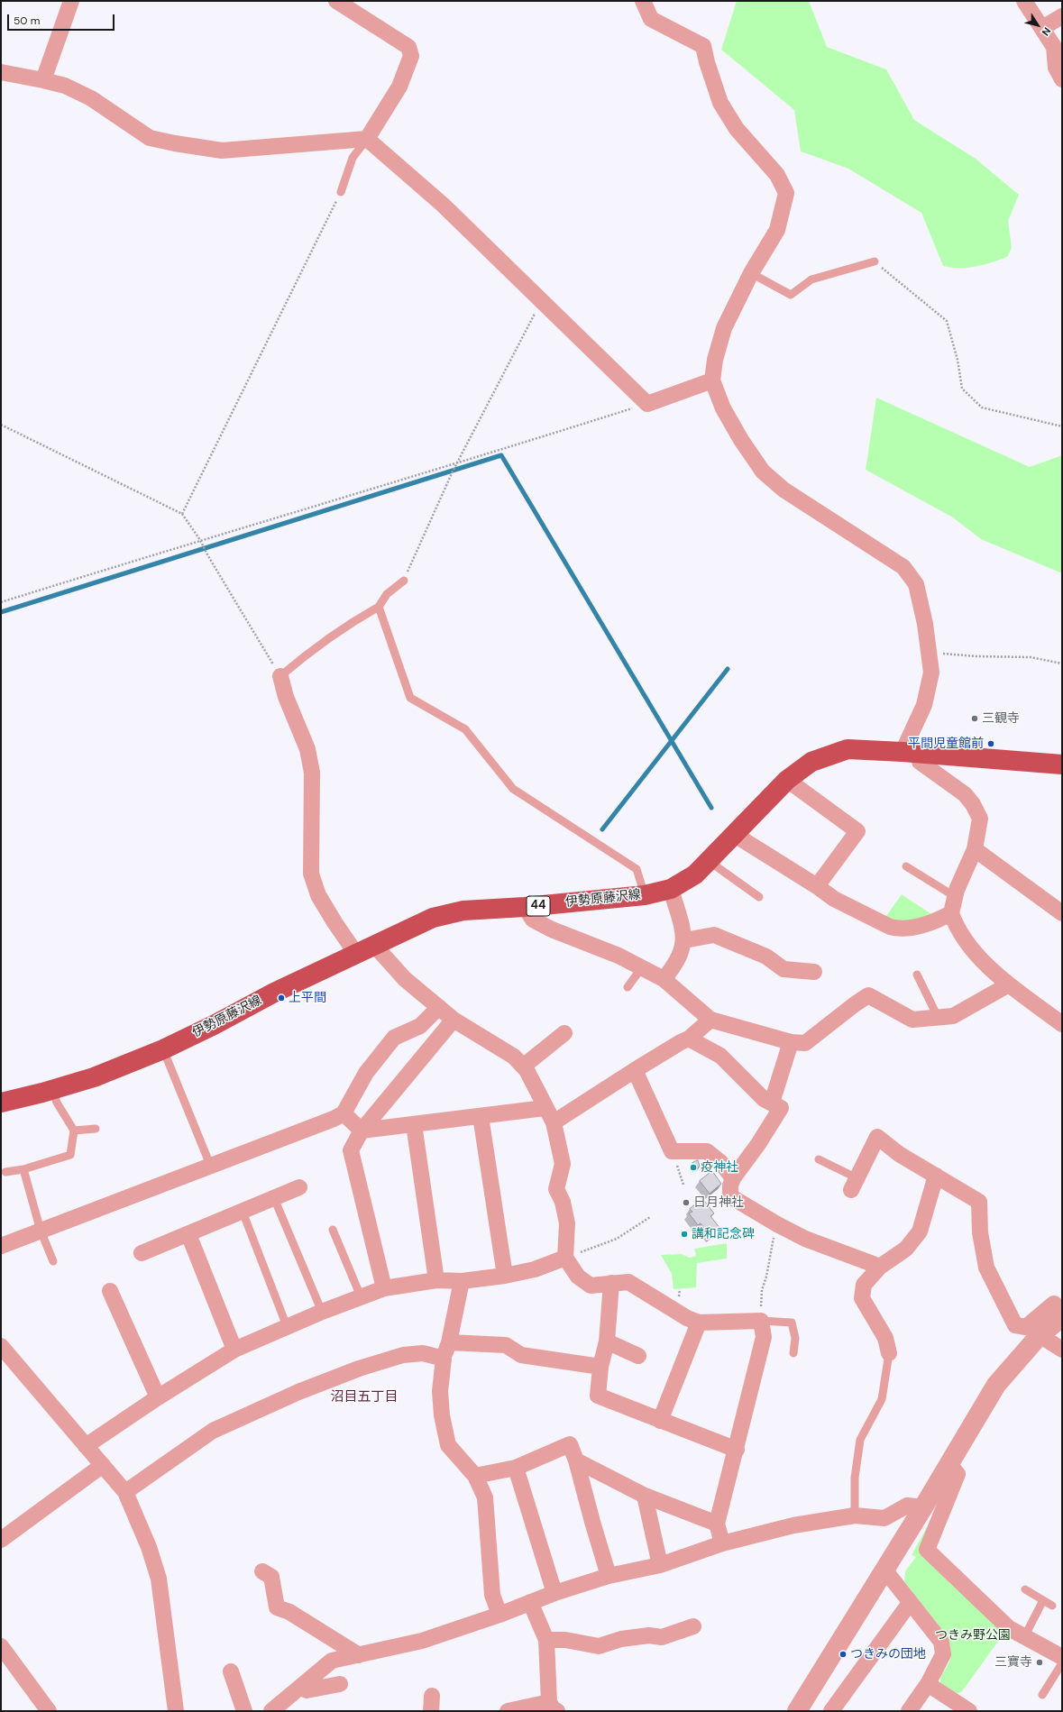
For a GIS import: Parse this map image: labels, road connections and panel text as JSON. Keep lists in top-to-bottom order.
{
  "streets": {
    "main road": ["伊勢原藤沢線", "44"]
  },
  "districts": ["沼目五丁目"],
  "parks": ["つきみ野公園"],
  "places": [
    "三観寺",
    "平間児童館前",
    "上平間",
    "疫神社",
    "日月神社",
    "講和記念碑",
    "つきみの団地",
    "三寶寺"
  ],
  "scale_bar": "50 m",
  "north": "bottom right"
}
